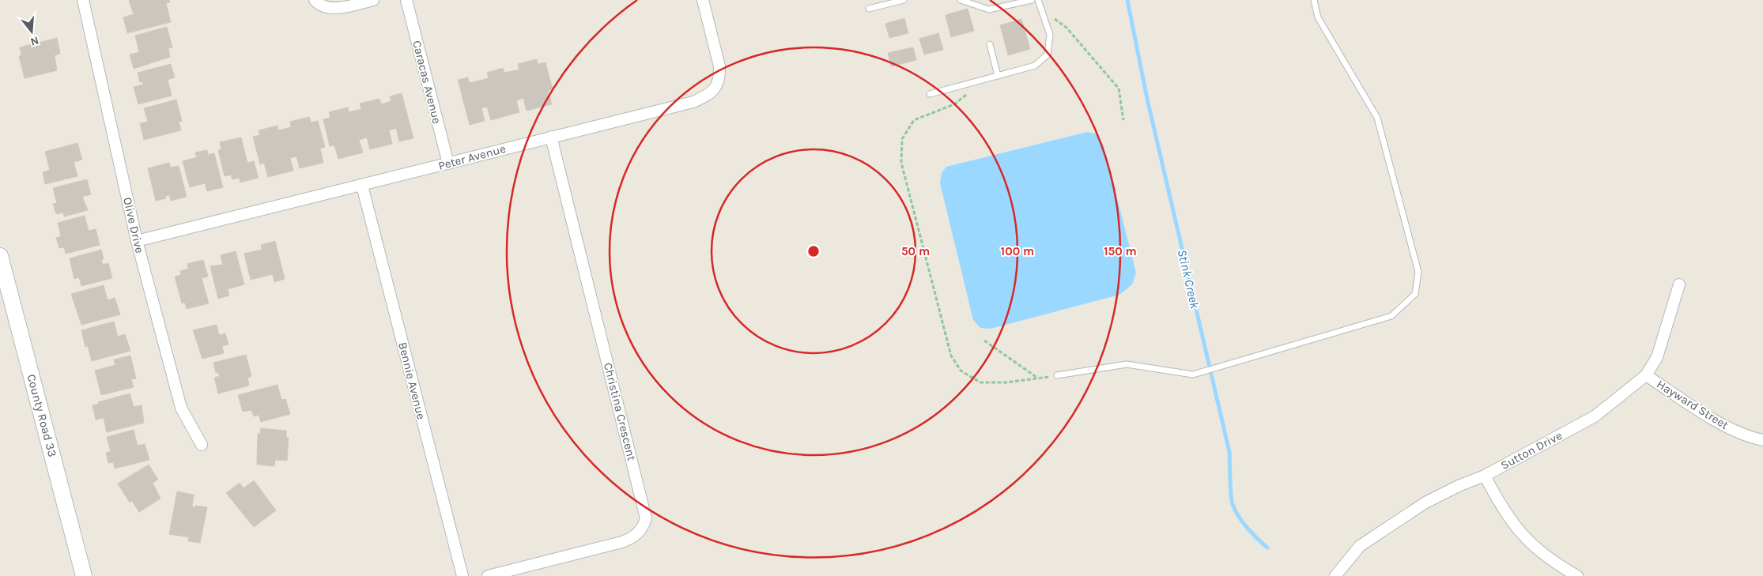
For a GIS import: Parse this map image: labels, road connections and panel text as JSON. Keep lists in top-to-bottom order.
{
  "streets": {
    "main road": ["County Road 33"],
    "street": [
      "Caracas Avenue",
      "Peter Avenue",
      "Olive Drive",
      "Bennie Avenue",
      "Hayward Street",
      "Christina Crescent",
      "Sutton Drive"
    ]
  },
  "crossings": [
    ["Caracas Avenue", "Peter Avenue"],
    ["Peter Avenue", "Olive Drive"],
    ["Peter Avenue", "Bennie Avenue"],
    ["Peter Avenue", "Christina Crescent"],
    ["Hayward Street", "Sutton Drive"]
  ],
  "water": ["Stink Creek"],
  "north": "bottom",
  "rings": ["50 m", "100 m", "150 m"]
}
